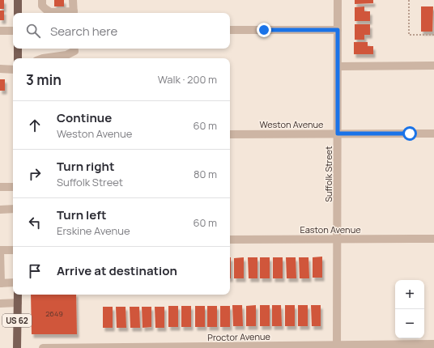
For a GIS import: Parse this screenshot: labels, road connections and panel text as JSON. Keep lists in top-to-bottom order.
{
  "streets": {
    "main road": ["US 62"],
    "street": [
      "Weston Avenue",
      "Suffolk Street",
      "Easton Avenue",
      "Proctor Avenue"
    ]
  },
  "crossings": [
    ["Weston Avenue", "Suffolk Street"],
    ["Suffolk Street", "Easton Avenue"],
    ["Suffolk Street", "Proctor Avenue"]
  ],
  "house_numbers": ["2649"],
  "page": {
    "search": "Search here",
    "heading": ["3 min", "Walk · 200 m"],
    "list": [
      ["Continue", "Weston Avenue", "60 m"],
      ["Turn right", "Suffolk Street", "80 m"],
      ["Turn left", "Erskine Avenue", "60 m"],
      "Arrive at destination"
    ],
    "map_buttons": ["+", "−"]
  }
}
